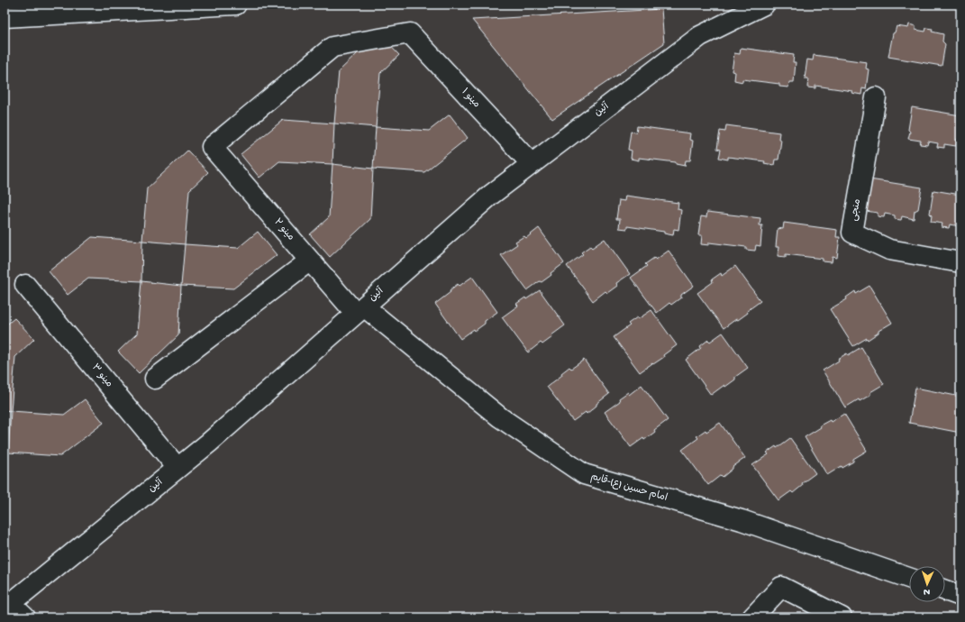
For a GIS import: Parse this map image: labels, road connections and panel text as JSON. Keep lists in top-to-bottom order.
{
  "streets": {
    "street": [
      "مینو ۱",
      "آئین",
      "منجی",
      "مینو ۲",
      "مینو ۳",
      "امام حسین (ع)-قایم"
    ]
  },
  "crossings": [
    ["مینو ۱", "آئین"],
    ["مینو ۱", "مینو ۲"],
    ["آئین", "مینو ۲"],
    ["آئین", "مینو ۳"],
    ["آئین", "امام حسین (ع)-قایم"],
    ["مینو ۲", "امام حسین (ع)-قایم"]
  ],
  "north": "bottom"
}
